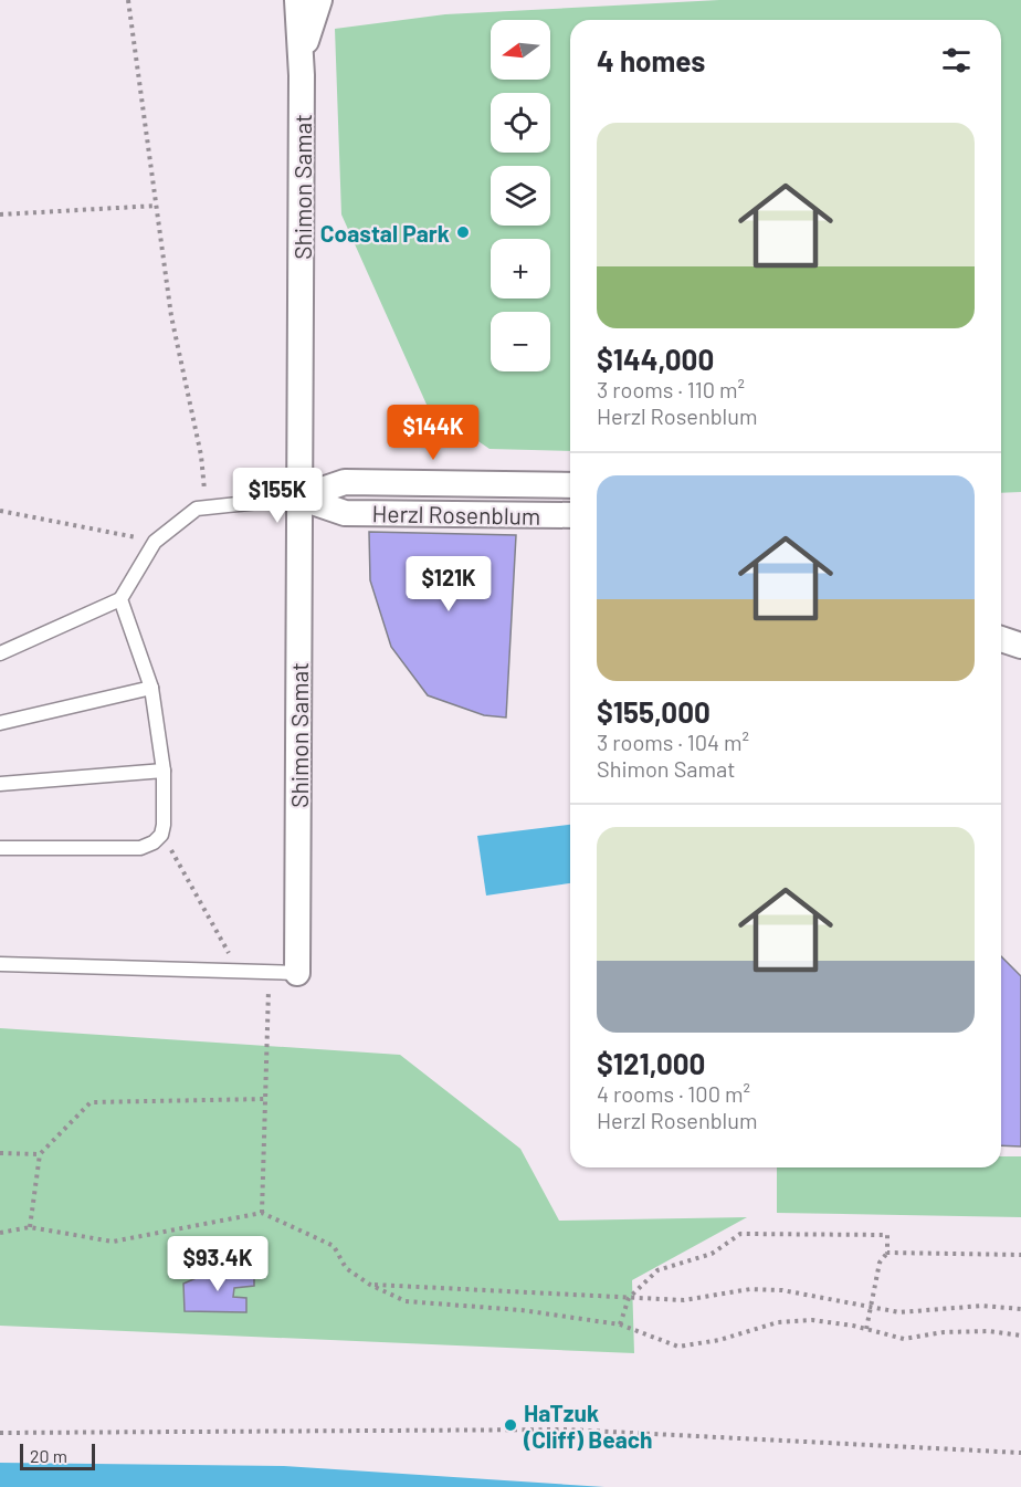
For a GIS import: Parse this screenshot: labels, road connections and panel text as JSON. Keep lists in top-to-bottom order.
{
  "streets": {
    "street": ["Shimon Samat", "Herzl Rosenblum"]
  },
  "crossings": [
    ["Shimon Samat", "Herzl Rosenblum"]
  ],
  "places": ["Coastal Park", "HaTzuk (Cliff) Beach"],
  "scale_bar": "20 m",
  "north": "left",
  "page": {
    "map_buttons": ["+", "−"],
    "heading": "4 homes",
    "list": [
      {
        "name": "$144,000",
        "note": "3 rooms · 110 m² · Herzl Rosenblum"
      },
      {
        "name": "$155,000",
        "note": "3 rooms · 104 m² · Shimon Samat"
      },
      {
        "name": "$121,000",
        "note": "4 rooms · 100 m² · Herzl Rosenblum"
      }
    ],
    "price": [
      "$144K",
      "$155K",
      "$121K",
      "$93.4K"
    ],
    "scale": "20 m"
  }
}
